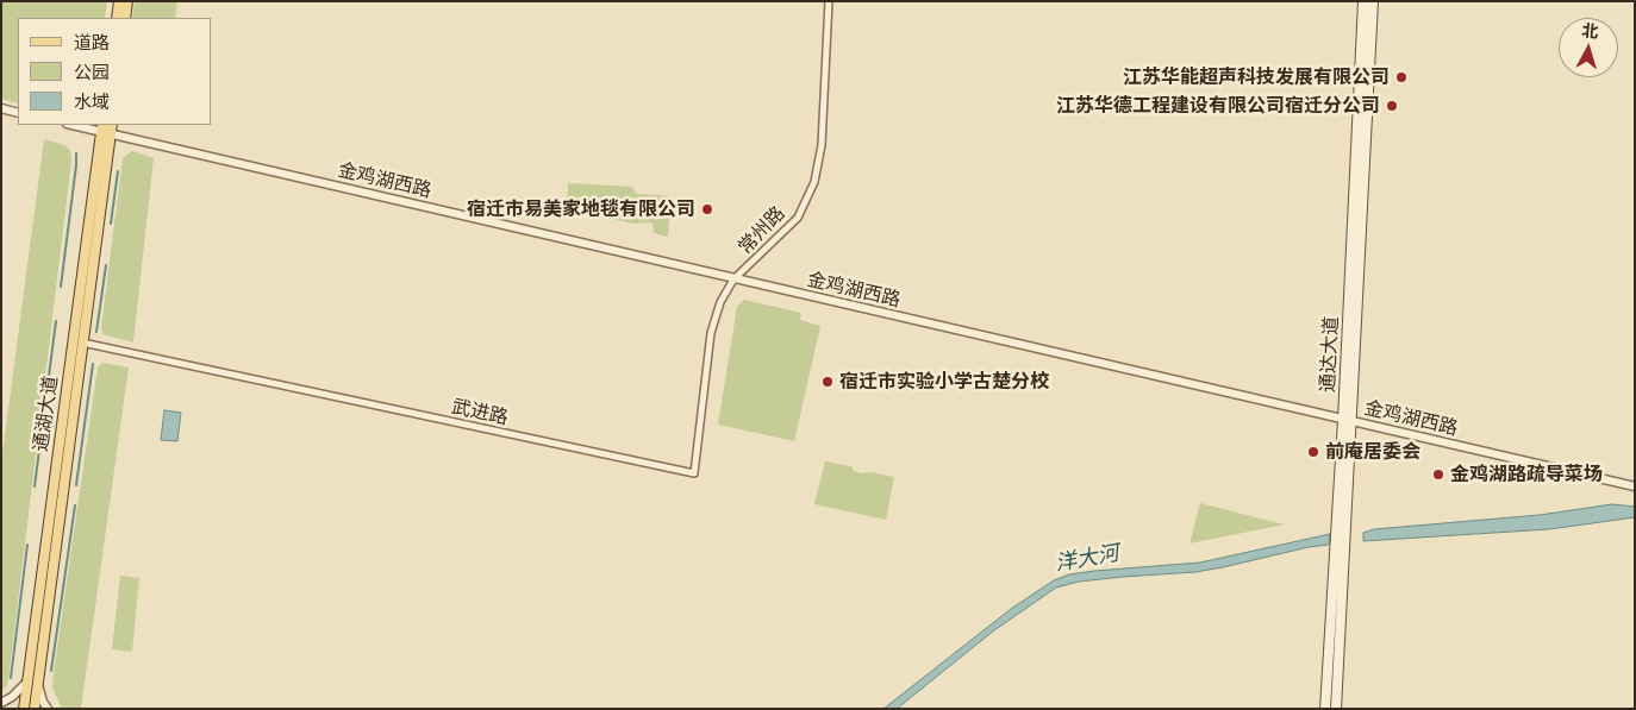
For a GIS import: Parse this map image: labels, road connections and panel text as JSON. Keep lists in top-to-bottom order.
{
  "streets": {
    "main road": ["通达大道", "通湖大道"],
    "street": ["金鸡湖西路", "常州路", "武进路"]
  },
  "crossings": [
    ["金鸡湖西路", "常州路"],
    ["金鸡湖西路", "通达大道"],
    ["金鸡湖西路", "通湖大道"],
    ["常州路", "武进路"],
    ["武进路", "通湖大道"]
  ],
  "water": ["洋大河"],
  "places": [
    "江苏华能超声科技发展有限公司",
    "江苏华德工程建设有限公司宿迁分公司",
    "宿迁市易美家地毯有限公司",
    "宿迁市实验小学古楚分校",
    "前庵居委会",
    "金鸡湖路疏导菜场"
  ],
  "legend": ["道路", "公园", "水域"],
  "north": "top"
}
